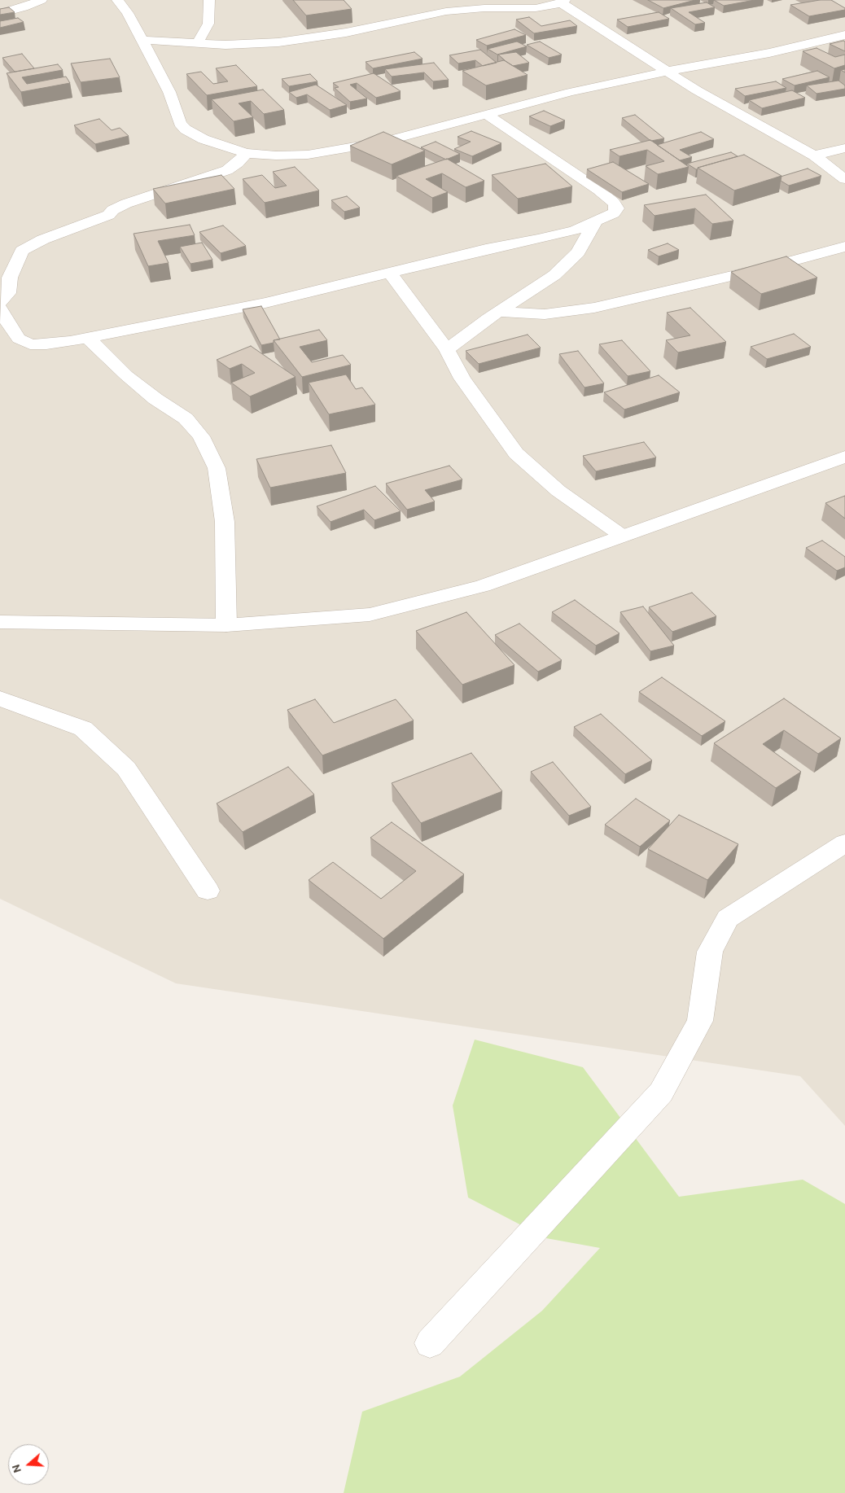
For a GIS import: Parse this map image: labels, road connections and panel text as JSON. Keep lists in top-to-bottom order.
{
  "north": "left"
}
